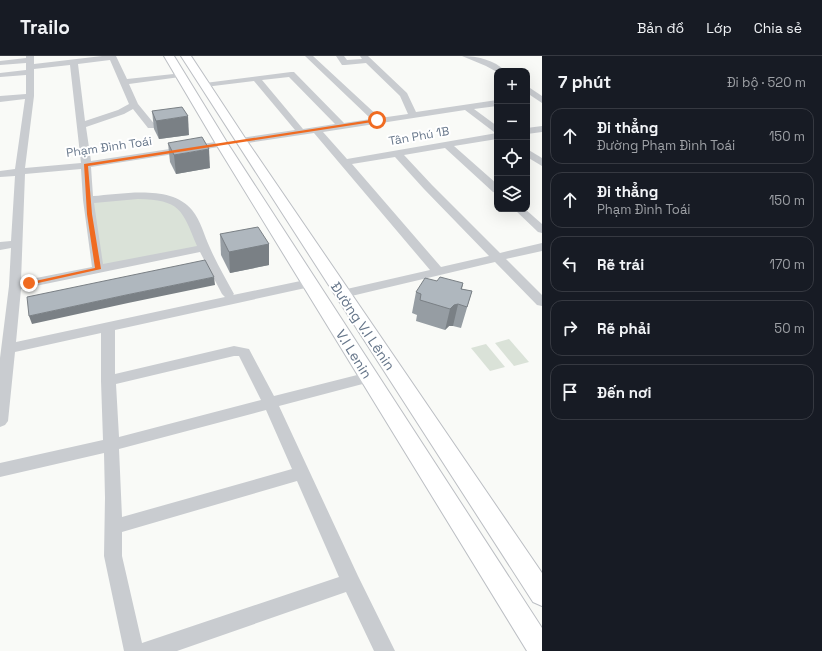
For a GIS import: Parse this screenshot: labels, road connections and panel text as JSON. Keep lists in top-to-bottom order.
{
  "streets": {
    "main road": ["Đường V.I Lênin", "V.I Lenin"],
    "street": ["Tân Phú 1B", "Phạm Đình Toái"]
  },
  "crossings": [
    ["Phạm Đình Toái", "V.I Lenin"]
  ],
  "page": {
    "header": "Trailo",
    "nav": ["Bản đồ", "Lớp", "Chia sẻ"],
    "heading": ["7 phút", "Đi bộ · 520 m"],
    "map_buttons": ["+", "−"],
    "list": [
      ["Đi thẳng", "Đường Phạm Đình Toái", "150 m"],
      ["Đi thẳng", "Phạm Đình Toái", "150 m"],
      ["Rẽ trái", "170 m"],
      ["Rẽ phải", "50 m"],
      "Đến nơi"
    ]
  }
}
